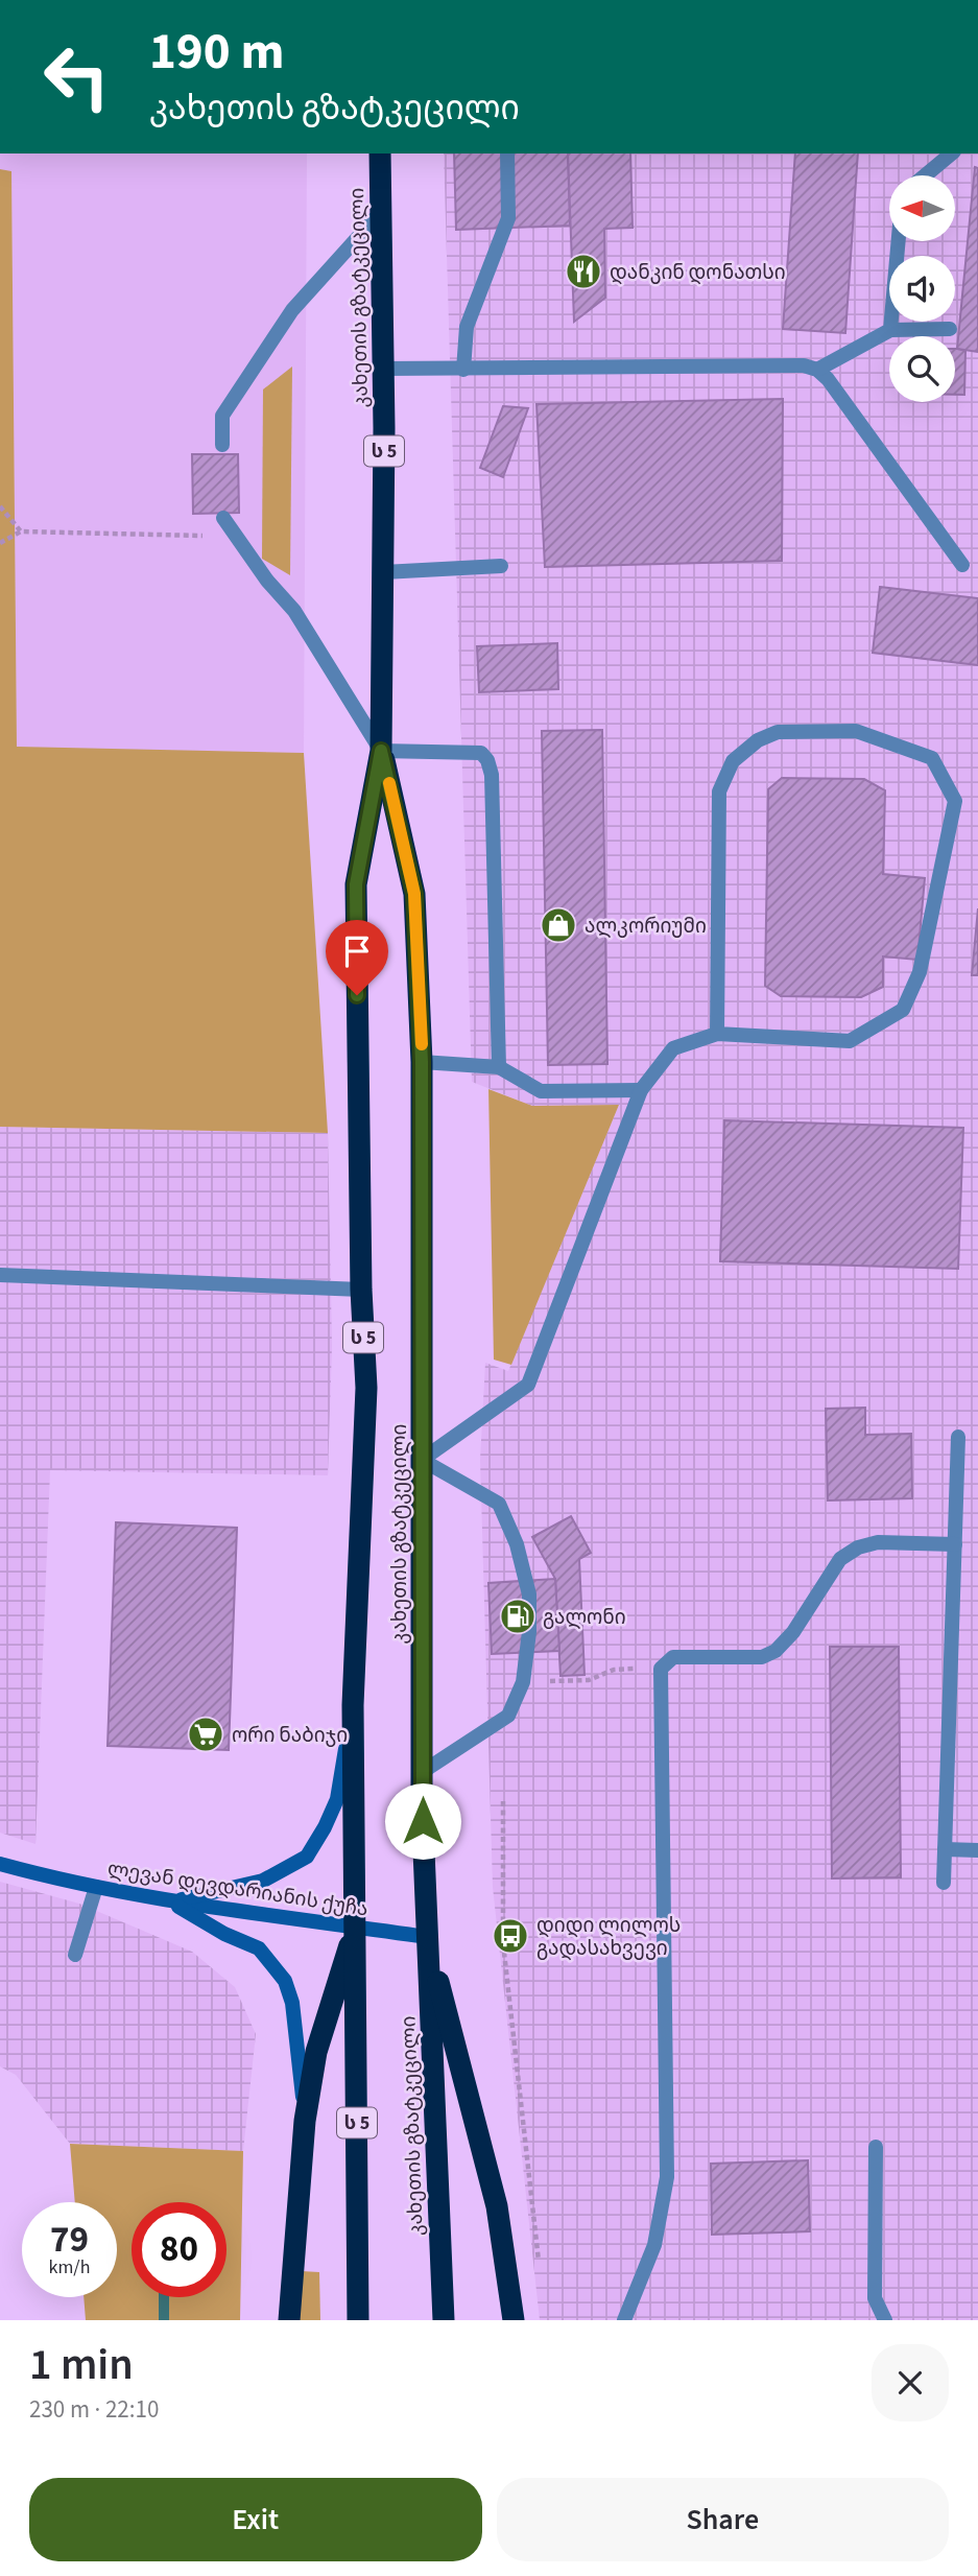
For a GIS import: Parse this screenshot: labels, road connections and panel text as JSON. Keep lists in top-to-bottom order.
{
  "streets": {
    "highway": ["კახეთის გზატკეცილი", "ს 5"],
    "main road": ["ლევან დევდარიანის ქუჩა"]
  },
  "crossings": [
    ["კახეთის გზატკეცილი", "ლევან დევდარიანის ქუჩა"]
  ],
  "places": {
    "restaurant": ["დანკინ დონათსი"],
    "shop": ["ალკორიუმი"],
    "fuel station": ["გალონი"],
    "supermarket": ["ორი ნაბიჯი"],
    "bus stop": ["დიდი ლილოს გადასახვევი"]
  },
  "north": "left",
  "page": {
    "turn": ["190 m", "კახეთის გზატკეცილი"],
    "speed": "79 km/h",
    "limit": "80",
    "heading": ["1 min", "230 m · 22:10"],
    "buttons": ["Exit", "Share"]
  }
}
